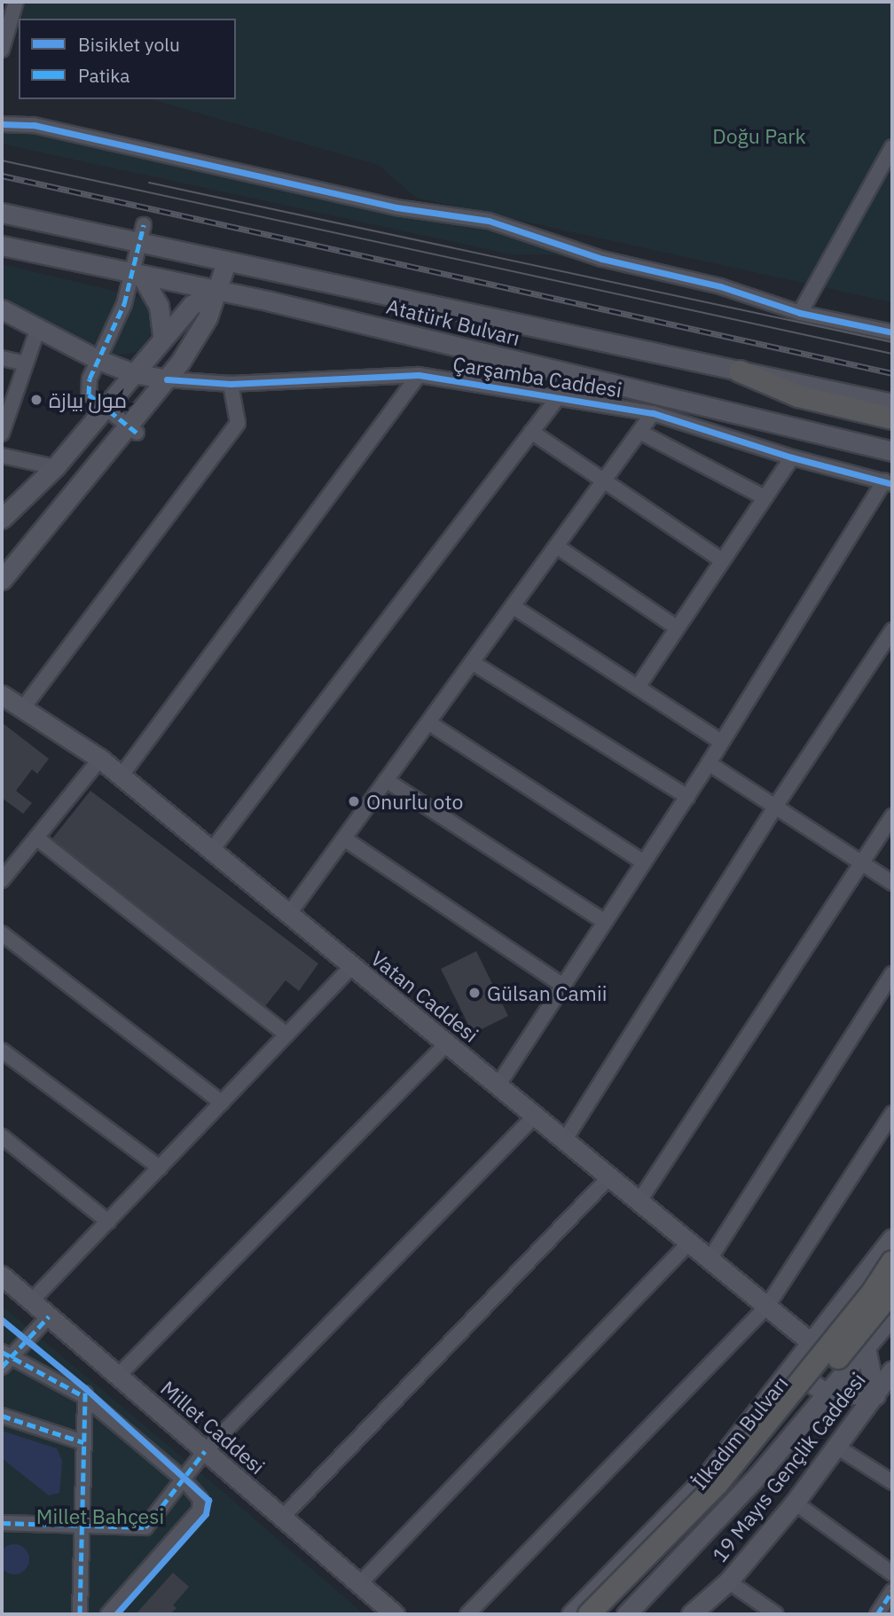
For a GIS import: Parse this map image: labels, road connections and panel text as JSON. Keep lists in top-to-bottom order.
{
  "streets": {
    "highway": ["İlkadım Bulvarı"],
    "main road": [
      "Atatürk Bulvarı",
      "Çarşamba Caddesi",
      "Vatan Caddesi",
      "Millet Caddesi",
      "19 Mayıs Gençlik Caddesi"
    ]
  },
  "crossings": [
    ["Vatan Caddesi", "İlkadım Bulvarı"]
  ],
  "parks": ["Doğu Park", "Millet Bahçesi"],
  "places": ["مول بيازة", "Onurlu oto", "Gülsan Camii"],
  "legend": ["Bisiklet yolu", "Patika"]
}
